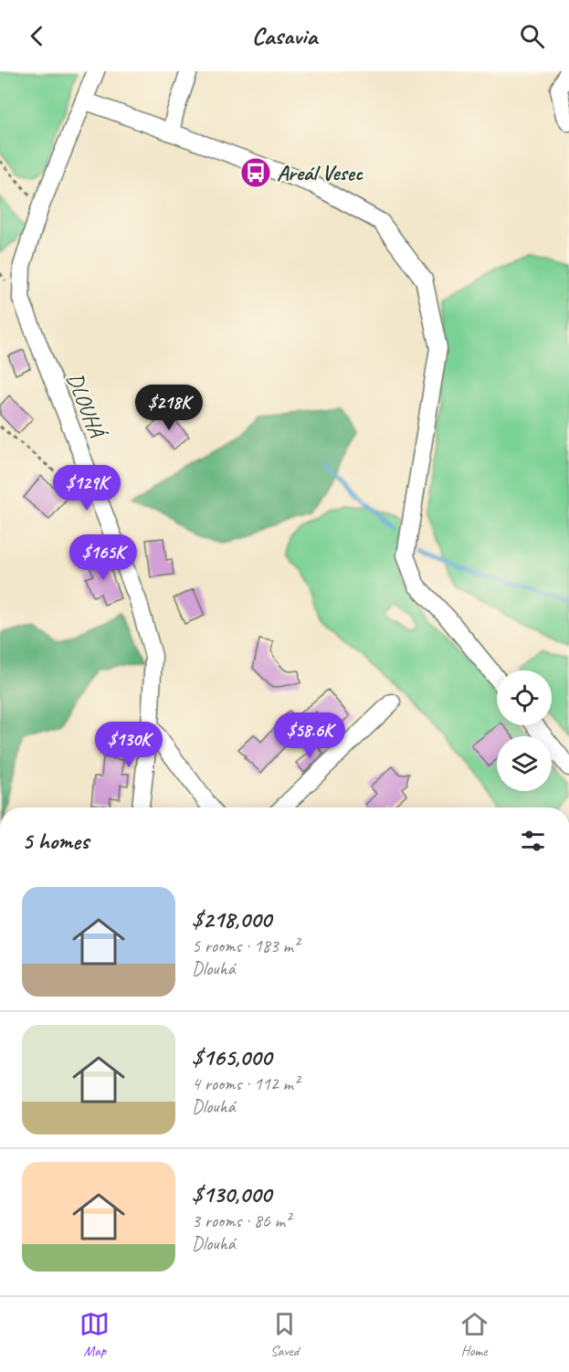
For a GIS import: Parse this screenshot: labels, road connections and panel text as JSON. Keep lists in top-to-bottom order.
{
  "streets": {
    "street": ["DLOUHÁ"]
  },
  "places": {
    "bus stop": ["Areál Vesec"]
  },
  "page": {
    "header": "Casavia",
    "price": [
      "$218K",
      "$129K",
      "$165K",
      "$58.6K",
      "$130K"
    ],
    "heading": "5 homes",
    "list": [
      {
        "name": "$218,000",
        "note": "5 rooms · 183 m² · Dlouhá"
      },
      {
        "name": "$165,000",
        "note": "4 rooms · 112 m² · Dlouhá"
      },
      {
        "name": "$130,000",
        "note": "3 rooms · 86 m² · Dlouhá"
      }
    ],
    "tabs": ["Map", "Saved", "Home"]
  }
}
